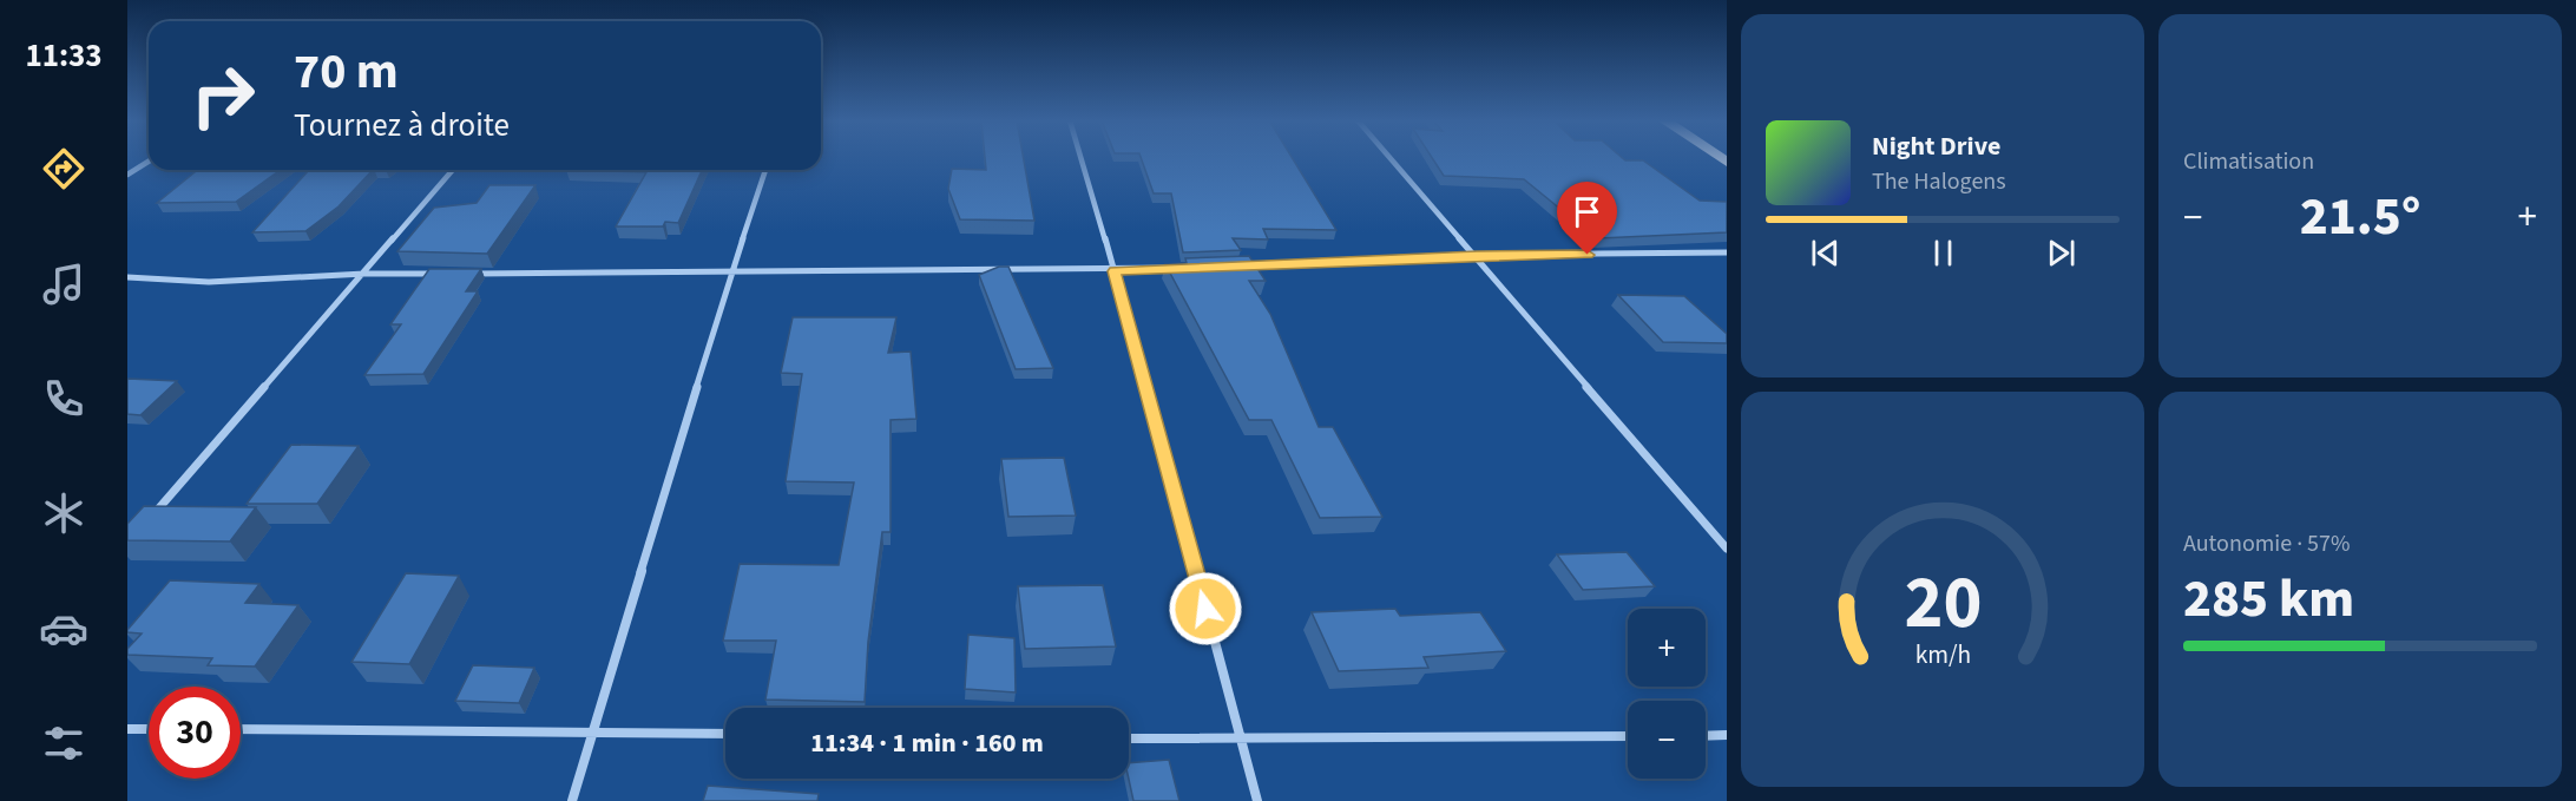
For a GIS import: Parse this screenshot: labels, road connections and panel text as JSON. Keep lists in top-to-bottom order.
{
  "page": {
    "tabs": "11:33",
    "tile": [
      "Climatisation",
      ["Autonomie · 57%", "285 km"]
    ],
    "turn": ["70 m", "Tournez à droite"],
    "song": ["Night Drive", "The Halogens"],
    "heat": ["−", "21.5°", "+"],
    "map_buttons": ["+", "−"],
    "limit": "30",
    "trip": "11:34 · 1 min · 160 m",
    "gauge": ["20", "km/h"]
  }
}
